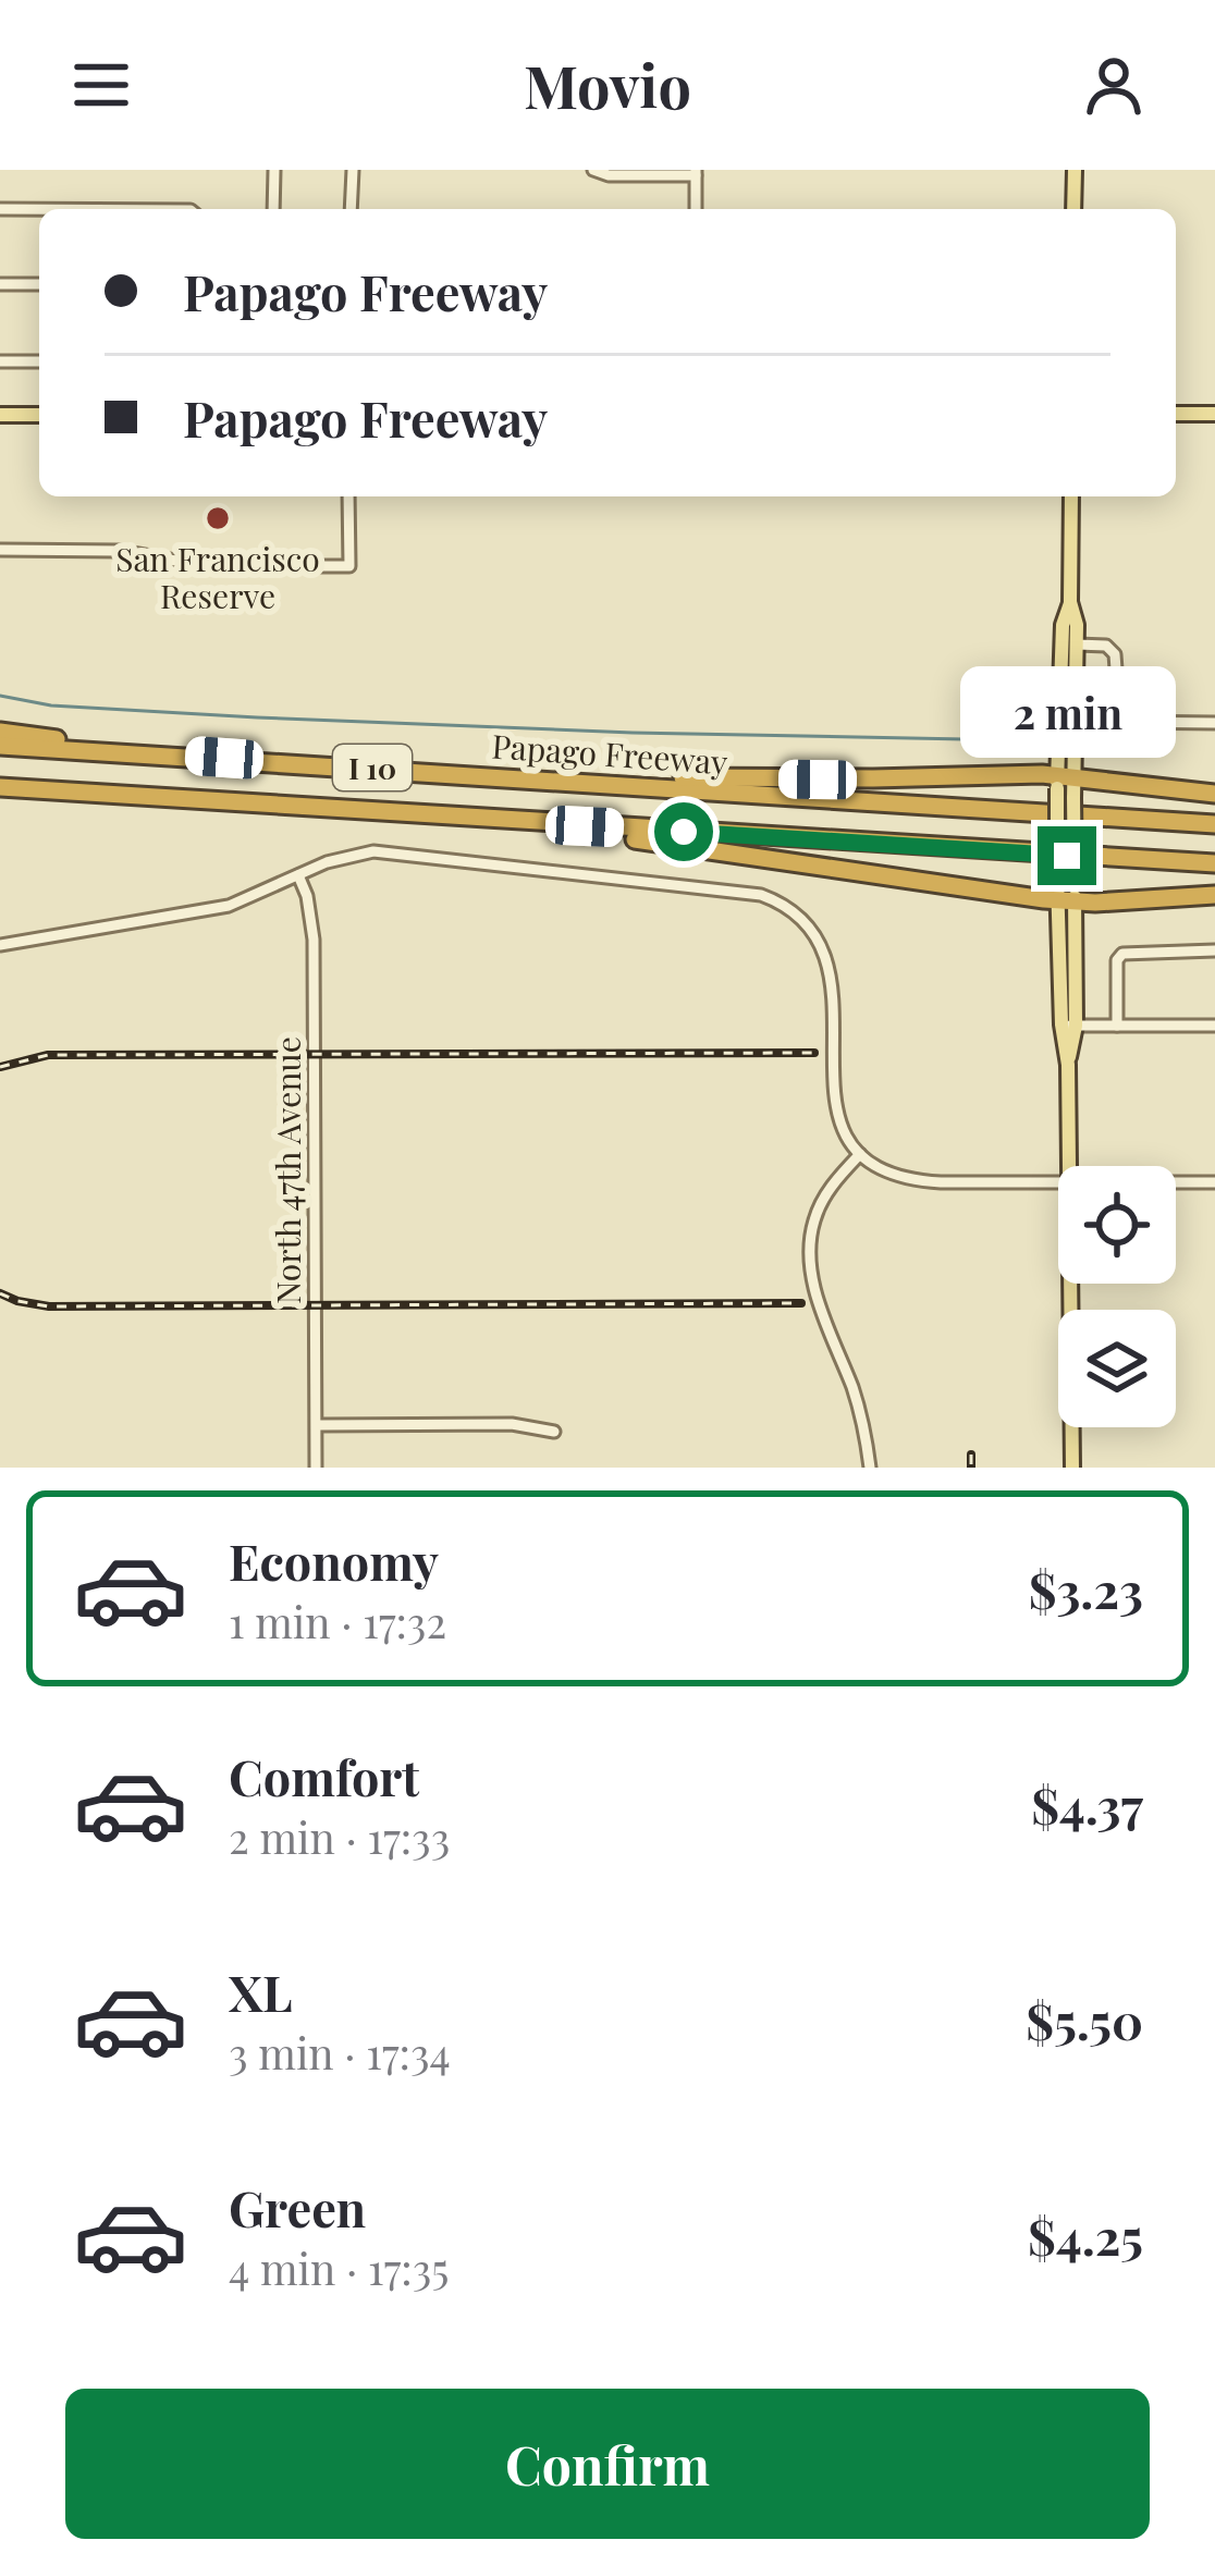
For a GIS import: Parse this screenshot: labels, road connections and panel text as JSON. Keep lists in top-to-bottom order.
{
  "streets": {
    "highway": ["Papago Freeway", "I 10"],
    "street": ["North 47th Avenue"]
  },
  "places": ["San Francisco Reserve"],
  "page": {
    "header": "Movio",
    "banner": ["Papago Freeway", "Papago Freeway"],
    "bubble": "2 min",
    "list": [
      {
        "name": "Economy",
        "note": "1 min · 17:32",
        "value": "$3.23"
      },
      {
        "name": "Comfort",
        "note": "2 min · 17:33",
        "value": "$4.37"
      },
      {
        "name": "XL",
        "note": "3 min · 17:34",
        "value": "$5.50"
      },
      {
        "name": "Green",
        "note": "4 min · 17:35",
        "value": "$4.25"
      }
    ],
    "buttons": "Confirm"
  }
}
